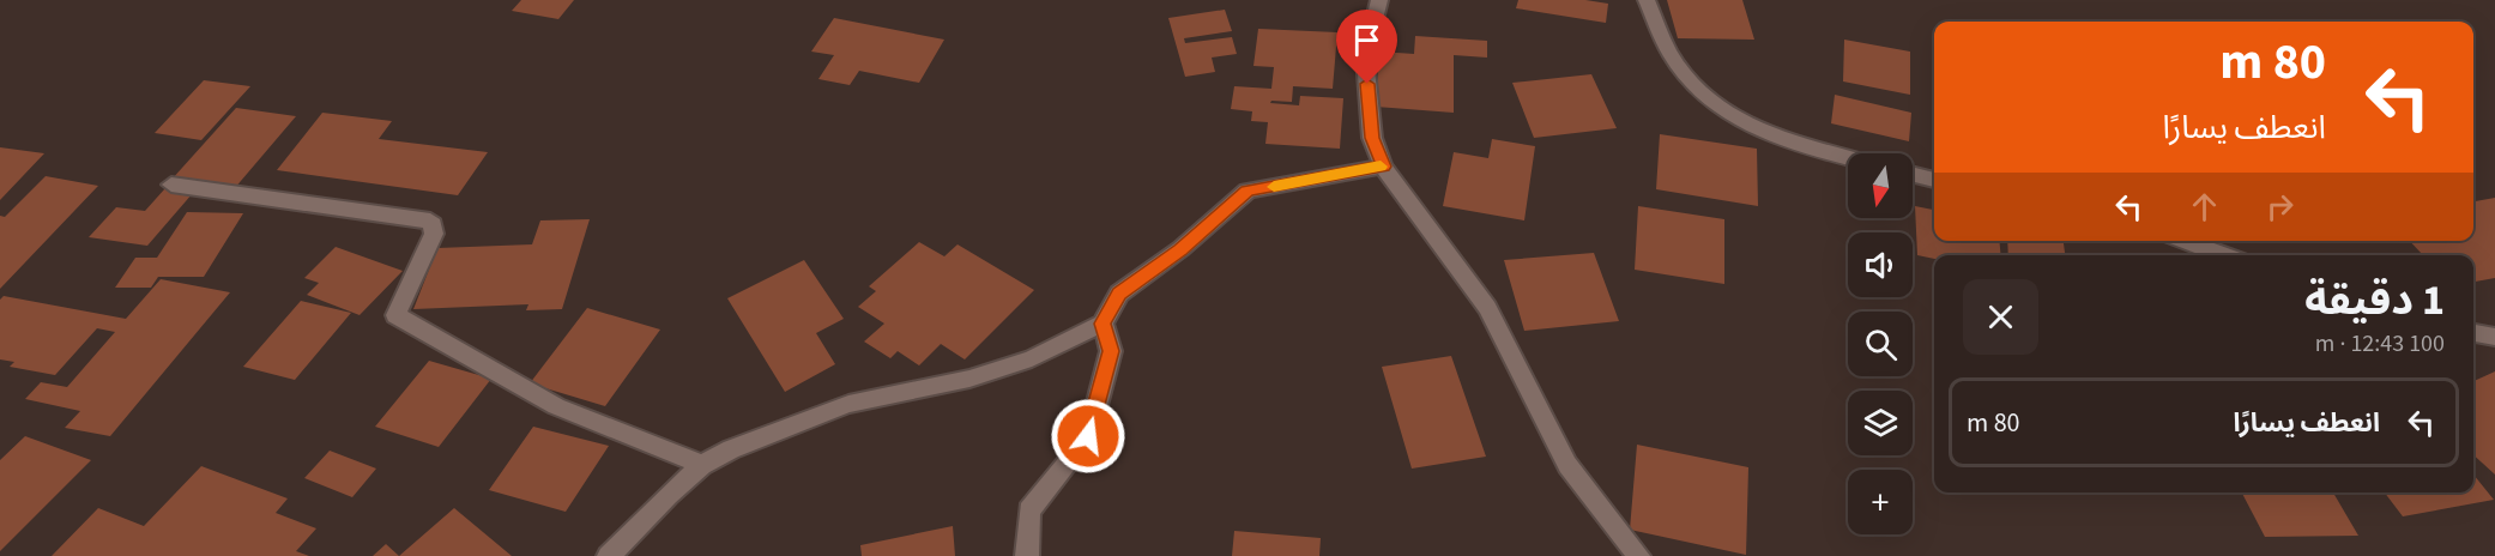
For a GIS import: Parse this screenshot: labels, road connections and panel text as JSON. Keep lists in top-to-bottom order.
{
  "north": "bottom",
  "page": {
    "turn": ["80 m", "انعطف يسارًا"],
    "map_buttons": "+",
    "heading": ["1 دقيقة", "100 m · 12:43"],
    "list": [
      {
        "name": "انعطف يسارًا",
        "value": "80 m"
      }
    ]
  }
}
